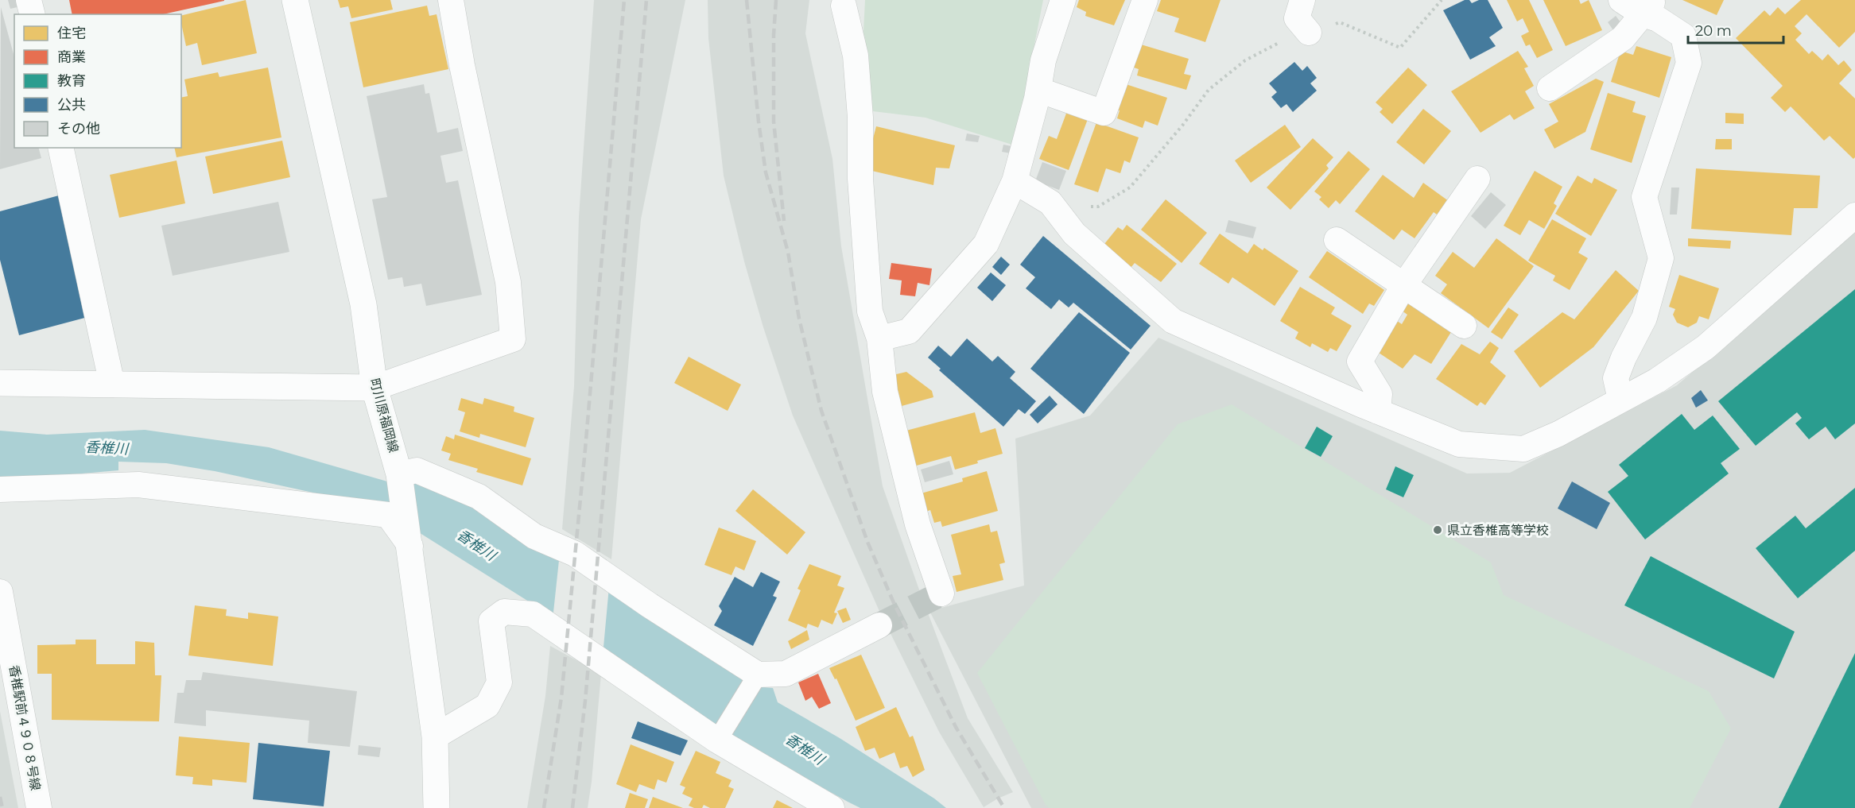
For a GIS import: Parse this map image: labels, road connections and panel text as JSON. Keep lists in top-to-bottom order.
{
  "streets": {
    "main road": ["町川原福岡線"],
    "street": ["香椎駅前４９０８号線"]
  },
  "water": ["香椎川"],
  "places": ["県立香椎高等学校"],
  "legend": [
    "住宅",
    "商業",
    "教育",
    "公共",
    "その他"
  ],
  "scale_bar": "20 m"
}
